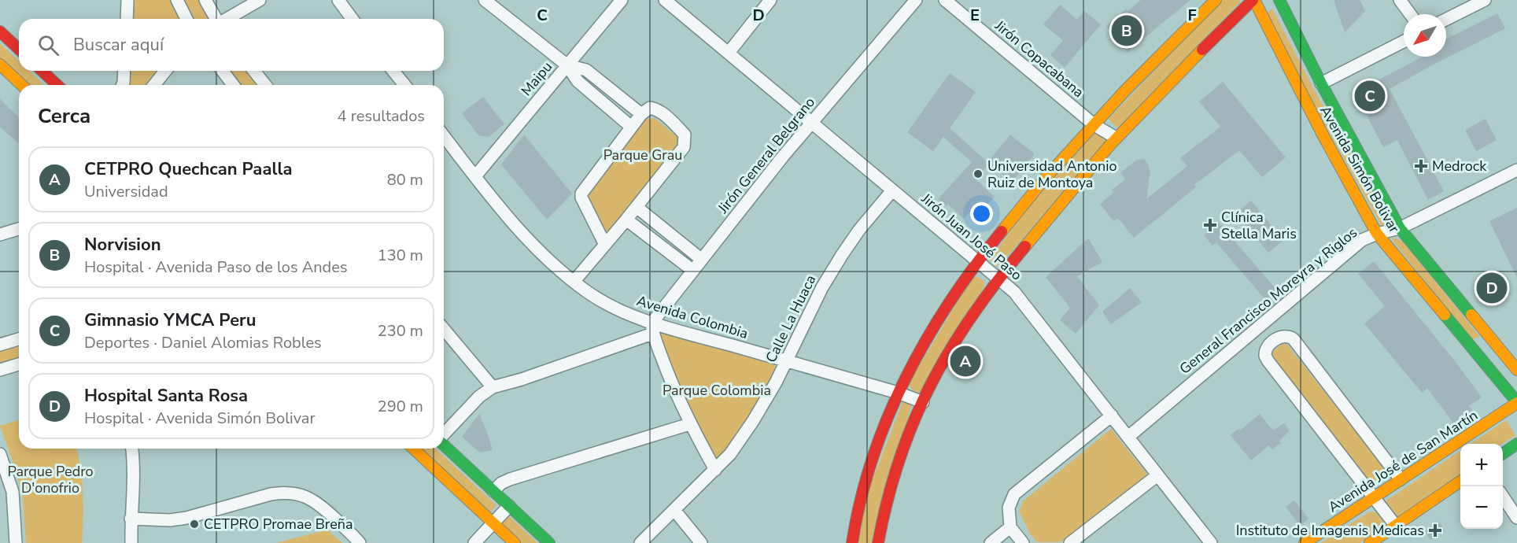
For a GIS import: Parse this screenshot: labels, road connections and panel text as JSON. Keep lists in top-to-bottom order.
{
  "streets": {
    "main road": ["Avenida Simón Bolivar", "Avenida José de San Martín"],
    "street": [
      "Jirón Copacabana",
      "Maipu",
      "Jirón General Belgrano",
      "Jirón Juan José Paso",
      "General Francisco Moreyra y Riglos",
      "Avenida Colombia",
      "Calle La Huaca"
    ]
  },
  "crossings": [
    ["Maipu", "Avenida Colombia"],
    ["Jirón General Belgrano", "Jirón Juan José Paso"],
    ["Jirón General Belgrano", "Avenida Colombia"],
    ["Avenida Simón Bolivar", "General Francisco Moreyra y Riglos"],
    ["Avenida Simón Bolivar", "Avenida José de San Martín"],
    ["Jirón Juan José Paso", "General Francisco Moreyra y Riglos"],
    ["Jirón Juan José Paso", "Calle La Huaca"],
    ["Avenida Colombia", "Calle La Huaca"]
  ],
  "parks": ["Parque Grau", "Parque Colombia", "Parque Pedro D'onofrio"],
  "places": {
    "health": ["Medrock", "Clínica Stella Maris", "Instituto de Imagenis Medicas"],
    "other": ["Universidad Antonio Ruiz de Montoya", "CETPRO Promae Breña"]
  },
  "north": "bottom left",
  "page": {
    "pins": [
      "B",
      "C",
      "D",
      "A"
    ],
    "search": "Buscar aquí",
    "heading": ["Cerca", "4 resultados"],
    "list": [
      {
        "mark": "A",
        "name": "CETPRO Quechcan Paalla",
        "note": "Universidad",
        "value": "80 m"
      },
      {
        "mark": "B",
        "name": "Norvision",
        "note": "Hospital · Avenida Paso de los Andes",
        "value": "130 m"
      },
      {
        "mark": "C",
        "name": "Gimnasio YMCA Peru",
        "note": "Deportes · Daniel Alomias Robles",
        "value": "230 m"
      },
      {
        "mark": "D",
        "name": "Hospital Santa Rosa",
        "note": "Hospital · Avenida Simón Bolivar",
        "value": "290 m"
      }
    ],
    "map_buttons": ["+", "−"]
  },
  "grid": {
    "columns": [
      "C",
      "D",
      "E",
      "F"
    ]
  }
}
